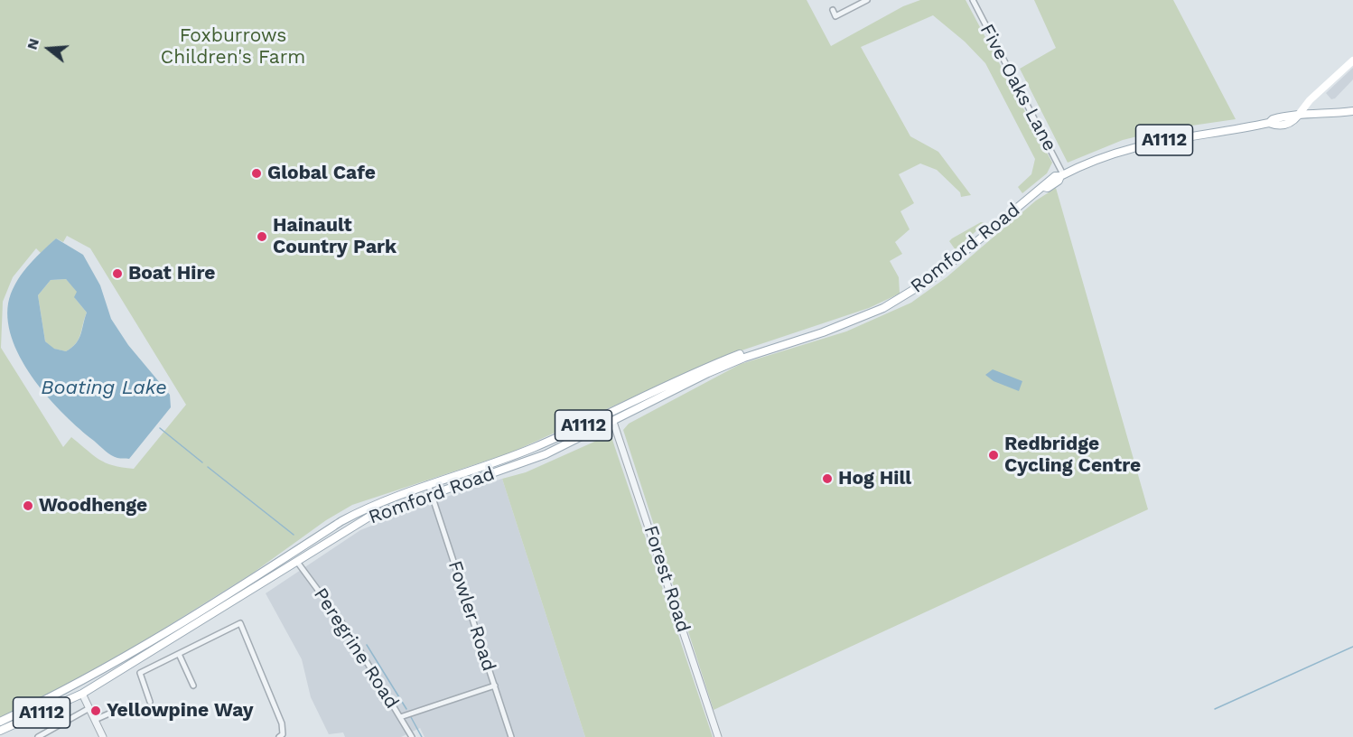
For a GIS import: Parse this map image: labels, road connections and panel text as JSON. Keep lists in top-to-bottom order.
{
  "streets": {
    "main road": ["A1112", "Romford Road"],
    "street": [
      "Five Oaks Lane",
      "Forest Road",
      "Fowler Road",
      "Peregrine Road"
    ]
  },
  "crossings": [
    ["Five Oaks Lane", "Romford Road"],
    ["A1112", "Romford Road"],
    ["Romford Road", "Forest Road"],
    ["Romford Road", "Fowler Road"],
    ["Romford Road", "Peregrine Road"]
  ],
  "water": ["Boating Lake"],
  "parks": ["Foxburrows Children's Farm"],
  "places": [
    "Global Cafe",
    "Hainault Country Park",
    "Boat Hire",
    "Redbridge Cycling Centre",
    "Hog Hill",
    "Woodhenge",
    "Yellowpine Way"
  ],
  "north": "left"
}
